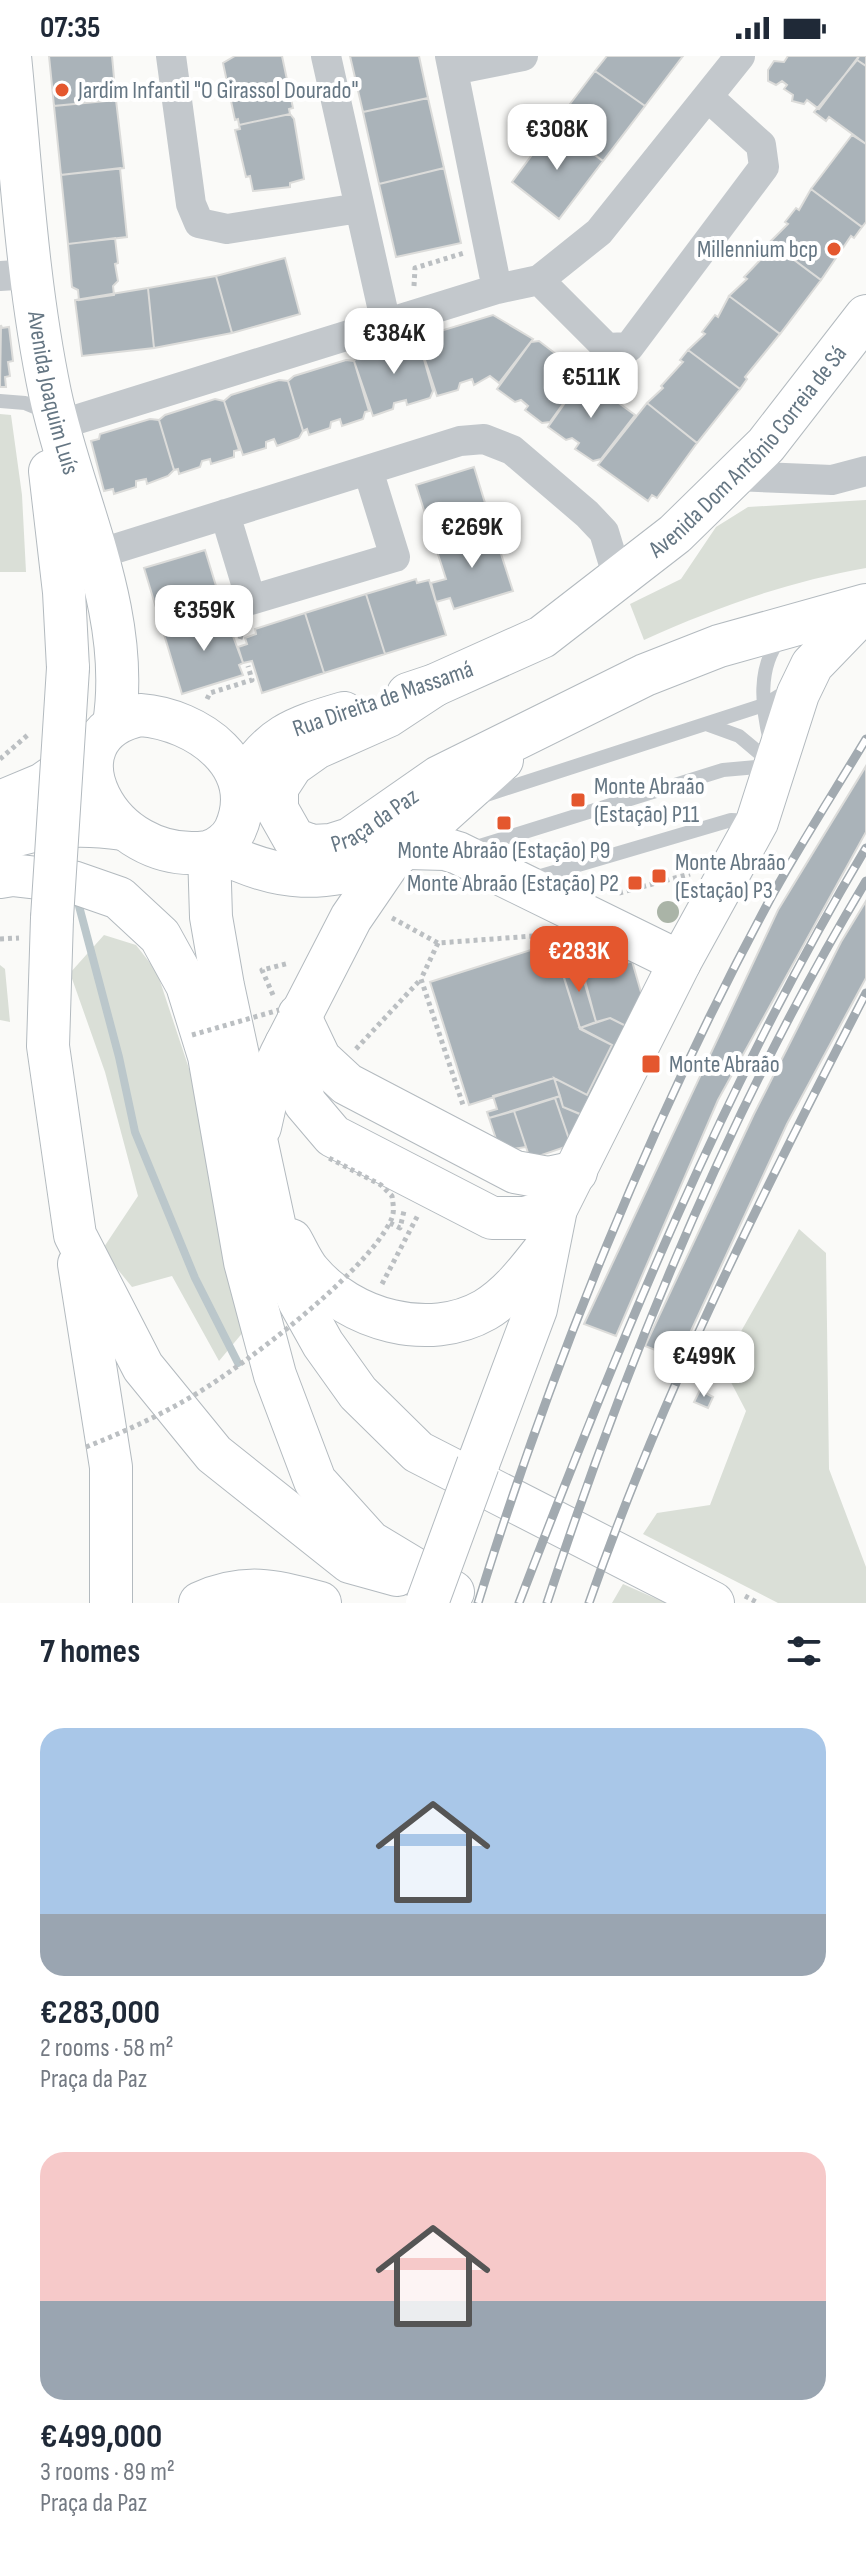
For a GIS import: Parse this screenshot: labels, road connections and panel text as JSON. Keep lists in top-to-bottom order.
{
  "streets": {
    "street": [
      "Avenida Joaquim Luís",
      "Avenida Dom António Correia de Sá",
      "Rua Direita de Massamá",
      "Praça da Paz"
    ]
  },
  "crossings": [
    ["Avenida Joaquim Luís", "Rua Direita de Massamá"],
    ["Avenida Joaquim Luís", "Praça da Paz"],
    ["Avenida Dom António Correia de Sá", "Rua Direita de Massamá"],
    ["Rua Direita de Massamá", "Praça da Paz"]
  ],
  "places": {
    "other": ["Jardim Infantil \"O Girassol Dourado\"", "Millennium bcp"],
    "transit": [
      "Monte Abraão (Estação) P11",
      "Monte Abraão (Estação) P9",
      "Monte Abraão (Estação) P3",
      "Monte Abraão (Estação) P2",
      "Monte Abraão"
    ]
  },
  "page": {
    "status": "07:35",
    "price": [
      "€308K",
      "€384K",
      "€511K",
      "€269K",
      "€359K",
      "€283K",
      "€499K"
    ],
    "heading": "7 homes",
    "list": [
      {
        "name": "€283,000",
        "note": "2 rooms · 58 m² · Praça da Paz"
      },
      {
        "name": "€499,000",
        "note": "3 rooms · 89 m² · Praça da Paz"
      }
    ]
  }
}
